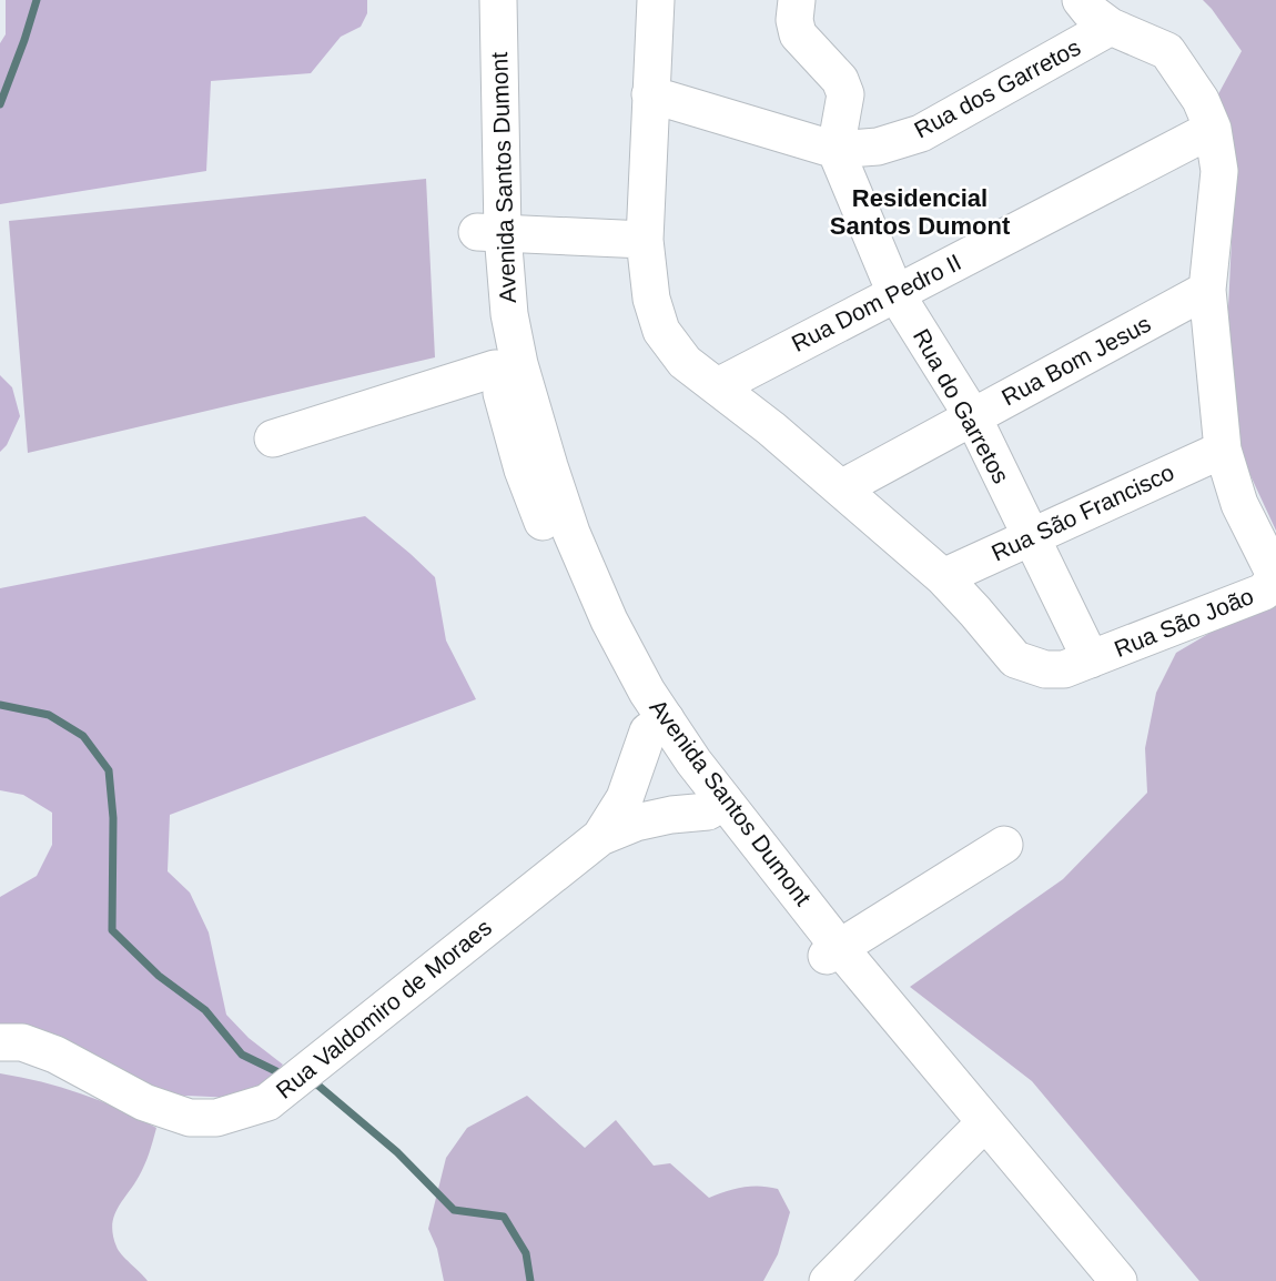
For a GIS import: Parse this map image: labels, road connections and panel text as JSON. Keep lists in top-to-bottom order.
{
  "streets": {
    "street": [
      "Rua dos Garretos",
      "Avenida Santos Dumont",
      "Rua Dom Pedro II",
      "Rua Bom Jesus",
      "Rua do Garretos",
      "Rua São Francisco",
      "Rua São João",
      "Rua Valdomiro de Moraes"
    ]
  },
  "crossings": [
    ["Rua dos Garretos", "Rua do Garretos"],
    ["Rua dos Garretos", "Rua São João"],
    ["Avenida Santos Dumont", "Rua Valdomiro de Moraes"],
    ["Rua Dom Pedro II", "Rua do Garretos"],
    ["Rua Dom Pedro II", "Rua São João"],
    ["Rua Bom Jesus", "Rua do Garretos"],
    ["Rua Bom Jesus", "Rua São João"],
    ["Rua do Garretos", "Rua São Francisco"],
    ["Rua do Garretos", "Rua São João"],
    ["Rua São Francisco", "Rua São João"]
  ],
  "districts": ["Residencial Santos Dumont"]
}
